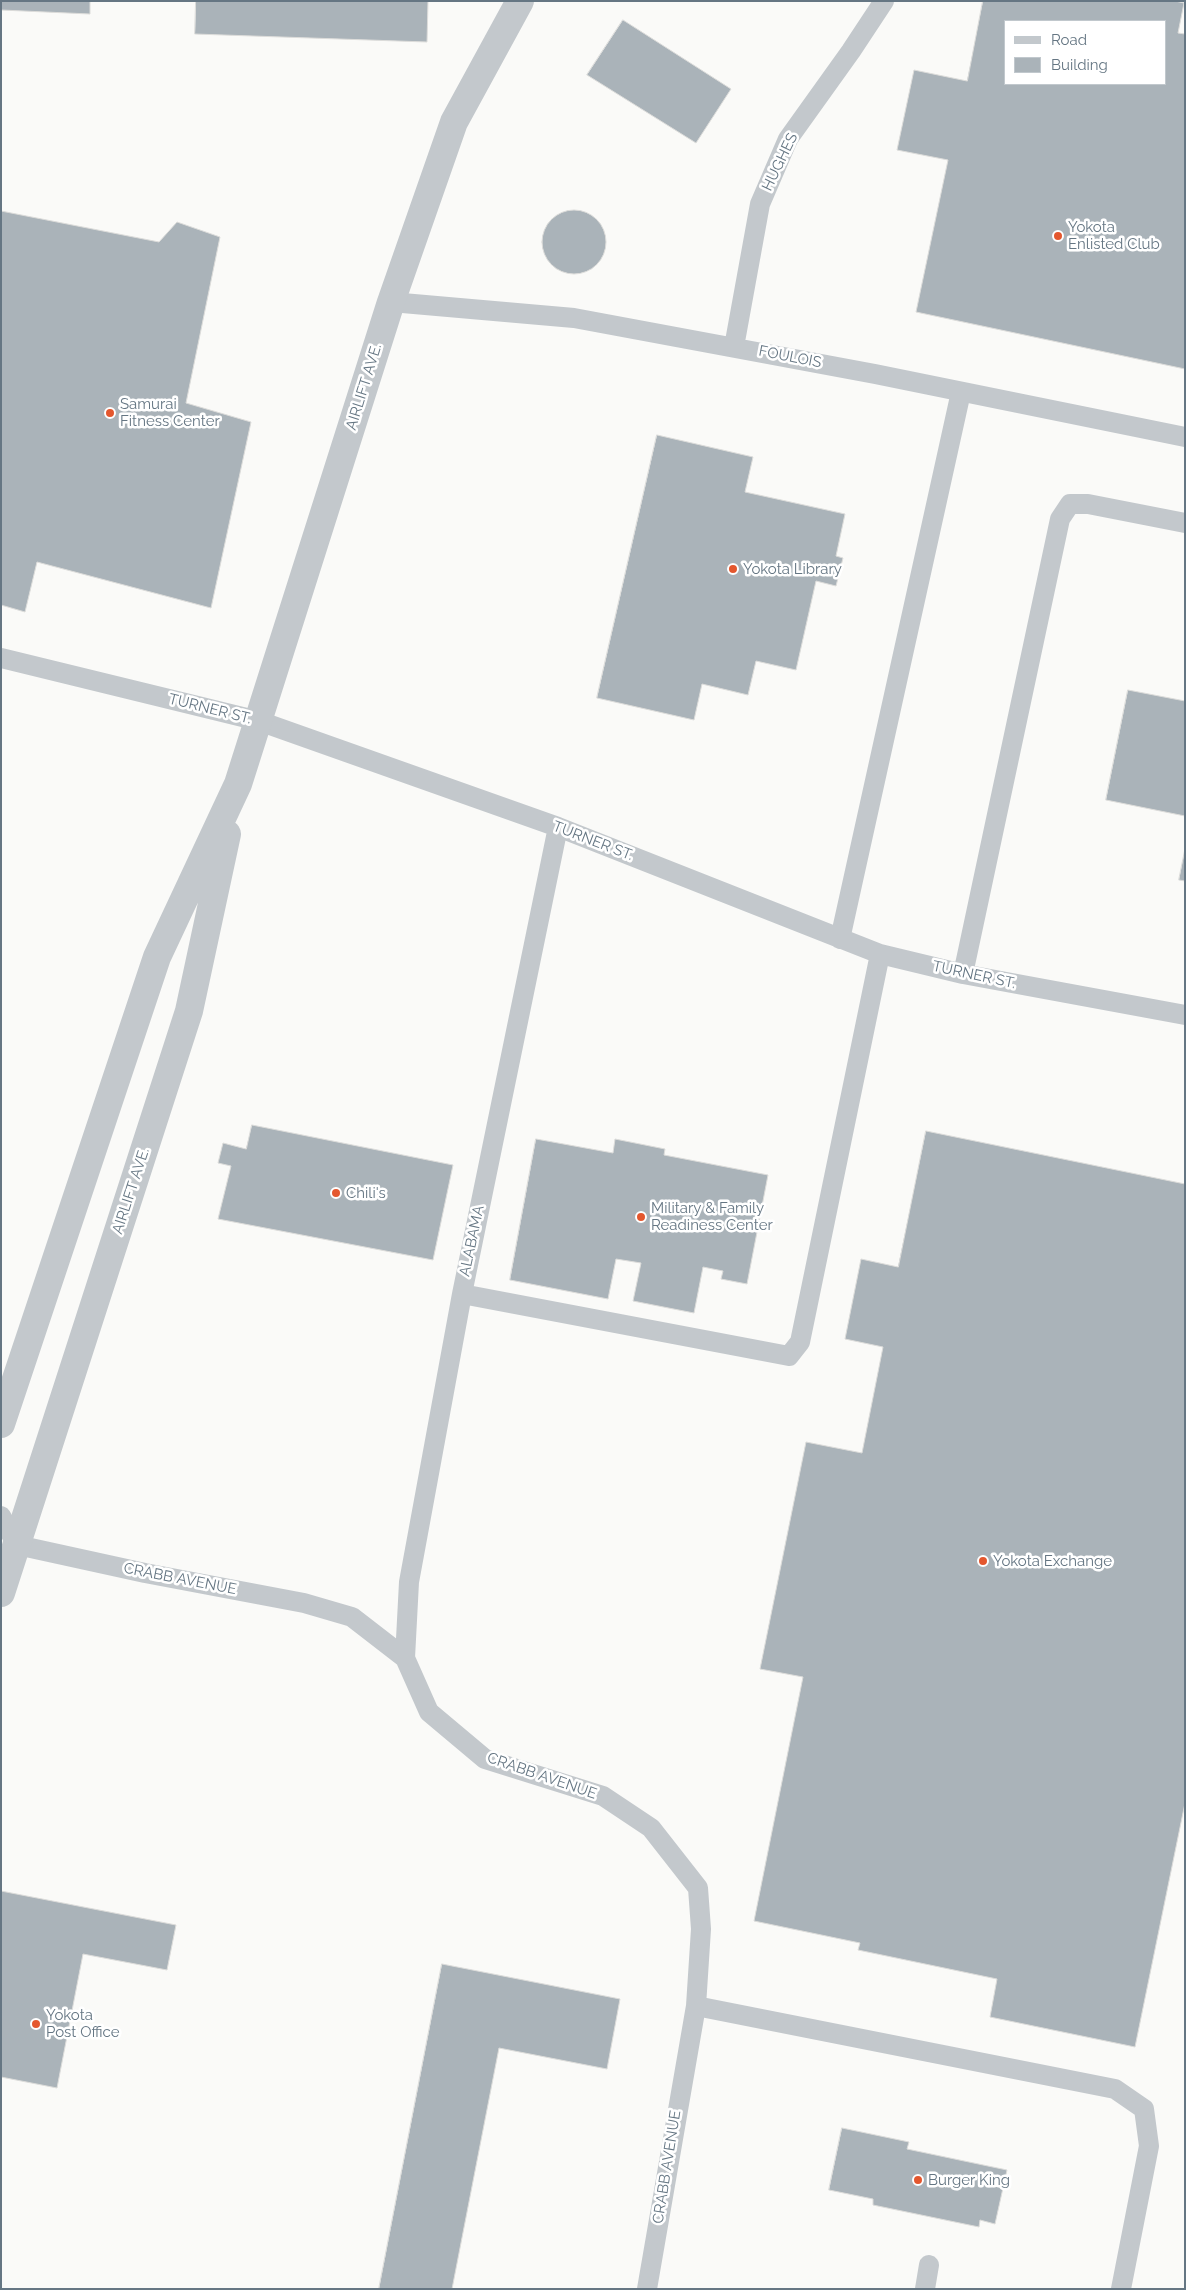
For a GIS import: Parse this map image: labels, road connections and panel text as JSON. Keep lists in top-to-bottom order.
{
  "streets": {
    "street": ["AIRLIFT AVE."],
    "lane": [
      "HUGHES",
      "FOULOIS",
      "TURNER ST.",
      "ALABAMA",
      "CRABB AVENUE"
    ]
  },
  "crossings": [
    ["HUGHES", "FOULOIS"],
    ["FOULOIS", "AIRLIFT AVE."],
    ["AIRLIFT AVE.", "TURNER ST."],
    ["AIRLIFT AVE.", "CRABB AVENUE"],
    ["TURNER ST.", "ALABAMA"],
    ["ALABAMA", "CRABB AVENUE"]
  ],
  "places": [
    "Yokota Enlisted Club",
    "Samurai Fitness Center",
    "Yokota Library",
    "Chili's",
    "Military & Family Readiness Center",
    "Yokota Exchange",
    "Yokota Post Office",
    "Burger King"
  ],
  "legend": ["Road", "Building"]
}
